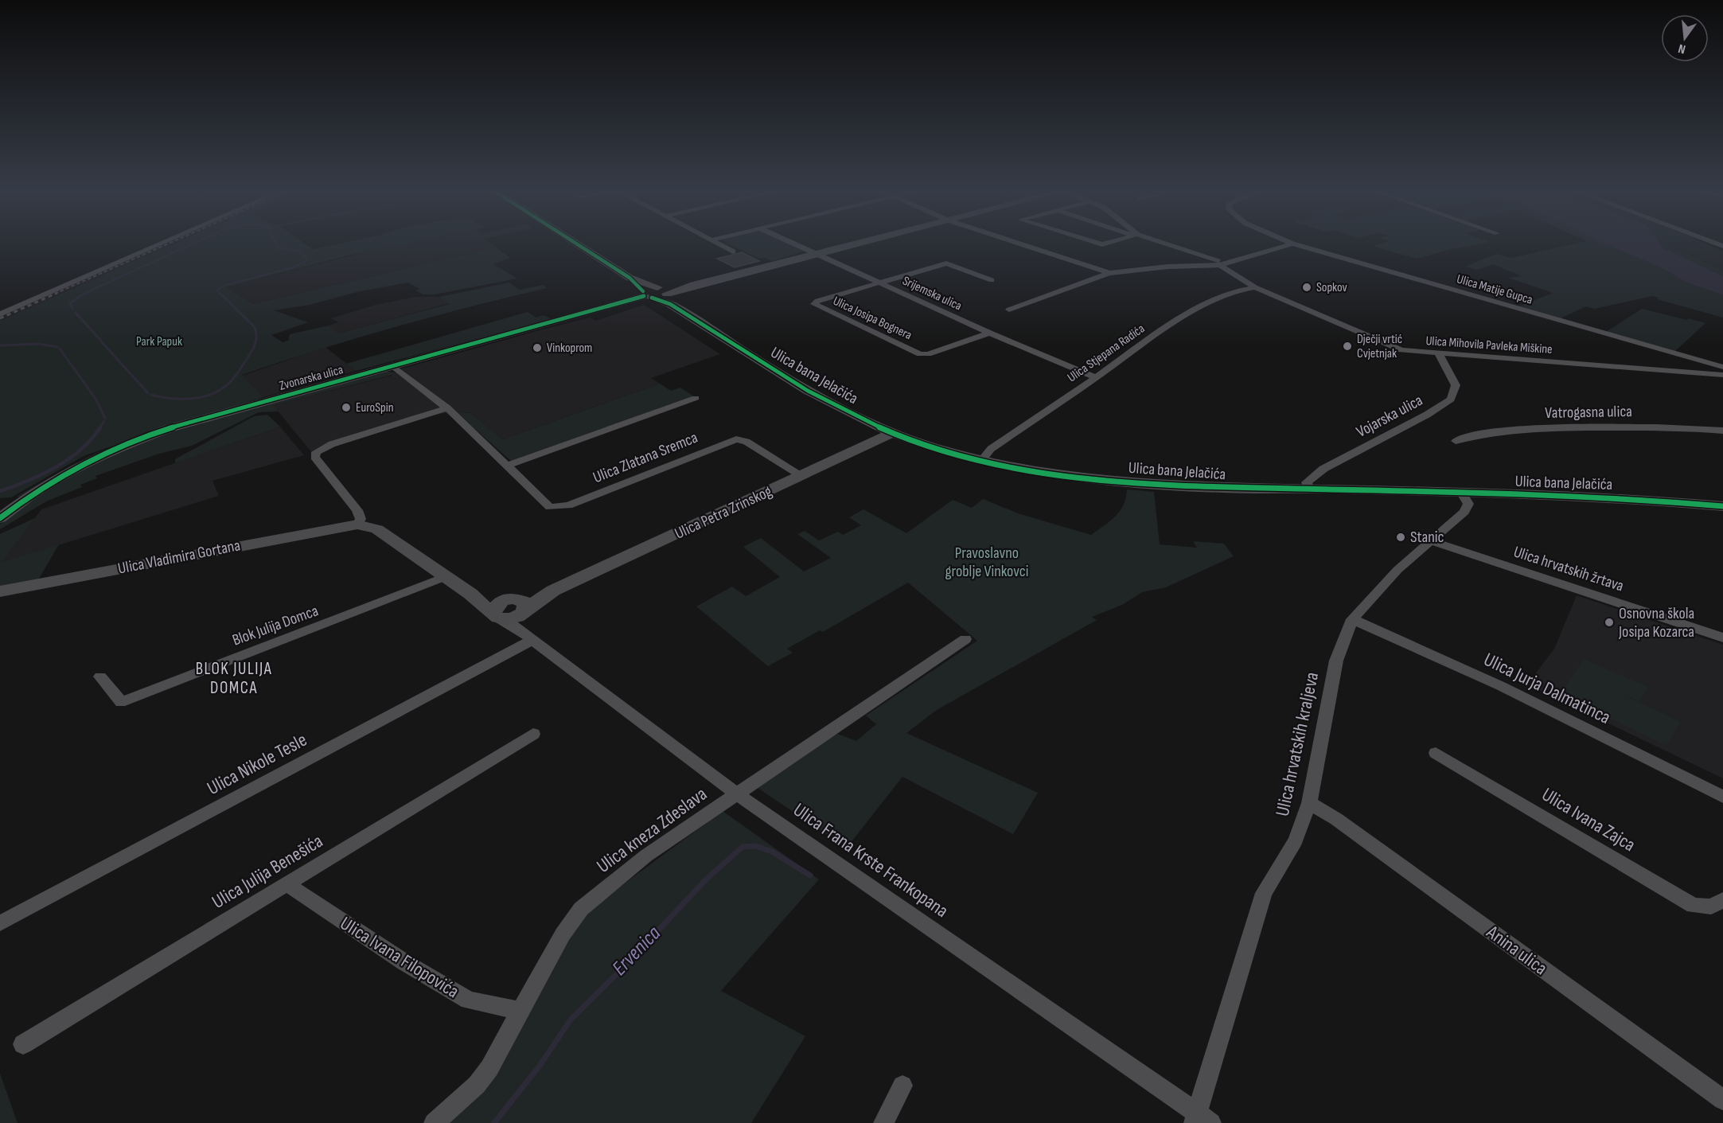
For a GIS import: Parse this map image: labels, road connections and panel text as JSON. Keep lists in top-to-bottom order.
{
  "streets": {
    "main road": [
      "Ulica bana Jelačića",
      "Zvonarska ulica",
      "Ulica Petra Zrinskog",
      "Ulica Vladimira Gortana"
    ],
    "street": [
      "Ulica Matije Gupca",
      "Srijemska ulica",
      "Ulica Josipa Bognera",
      "Ulica Mihovila Pavleka Miškine",
      "Ulica Stjepana Radića",
      "Vatrogasna ulica",
      "Vojarska ulica",
      "Ulica Zlatana Sremca",
      "Ulica hrvatskih žrtava",
      "Blok Julija Domca",
      "Ulica Jurja Dalmatinca",
      "Ulica hrvatskih kraljeva",
      "Ulica Nikole Tesle",
      "Ulica Ivana Zajca",
      "Ulica kneza Zdeslava",
      "Ulica Frana Krste Frankopana",
      "Ulica Julija Benešića",
      "Anina ulica",
      "Ulica Ivana Filopovića"
    ]
  },
  "crossings": [
    ["Srijemska ulica", "Ulica Josipa Bognera"],
    ["Srijemska ulica", "Ulica Stjepana Radića"],
    ["Ulica Mihovila Pavleka Miškine", "Ulica Stjepana Radića"],
    ["Ulica Mihovila Pavleka Miškine", "Vojarska ulica"],
    ["Ulica Stjepana Radića", "Ulica bana Jelačića"],
    ["Ulica bana Jelačića", "Zvonarska ulica"],
    ["Ulica bana Jelačića", "Vojarska ulica"],
    ["Ulica bana Jelačića", "Ulica Petra Zrinskog"],
    ["Ulica bana Jelačića", "Ulica hrvatskih kraljeva"],
    ["Zvonarska ulica", "Ulica Zlatana Sremca"],
    ["Ulica Zlatana Sremca", "Ulica Petra Zrinskog"],
    ["Ulica Petra Zrinskog", "Ulica Frana Krste Frankopana"],
    ["Ulica hrvatskih žrtava", "Ulica hrvatskih kraljeva"],
    ["Ulica Jurja Dalmatinca", "Ulica hrvatskih kraljeva"],
    ["Ulica hrvatskih kraljeva", "Ulica Frana Krste Frankopana"],
    ["Ulica hrvatskih kraljeva", "Anina ulica"],
    ["Ulica Nikole Tesle", "Ulica Frana Krste Frankopana"],
    ["Ulica kneza Zdeslava", "Ulica Frana Krste Frankopana"],
    ["Ulica kneza Zdeslava", "Ulica Ivana Filopovića"],
    ["Ulica Julija Benešića", "Ulica Ivana Filopovića"]
  ],
  "districts": ["BLOK JULIJA DOMCA"],
  "water": ["Ervenica"],
  "parks": ["Park Papuk", "Pravoslavno groblje Vinkovci"],
  "places": [
    "Sopkov",
    "Dječji vrtić Cvjetnjak",
    "Vinkoprom",
    "EuroSpin",
    "Stanic",
    "Osnovna škola Josipa Kozarca"
  ],
  "north": "bottom"
}
